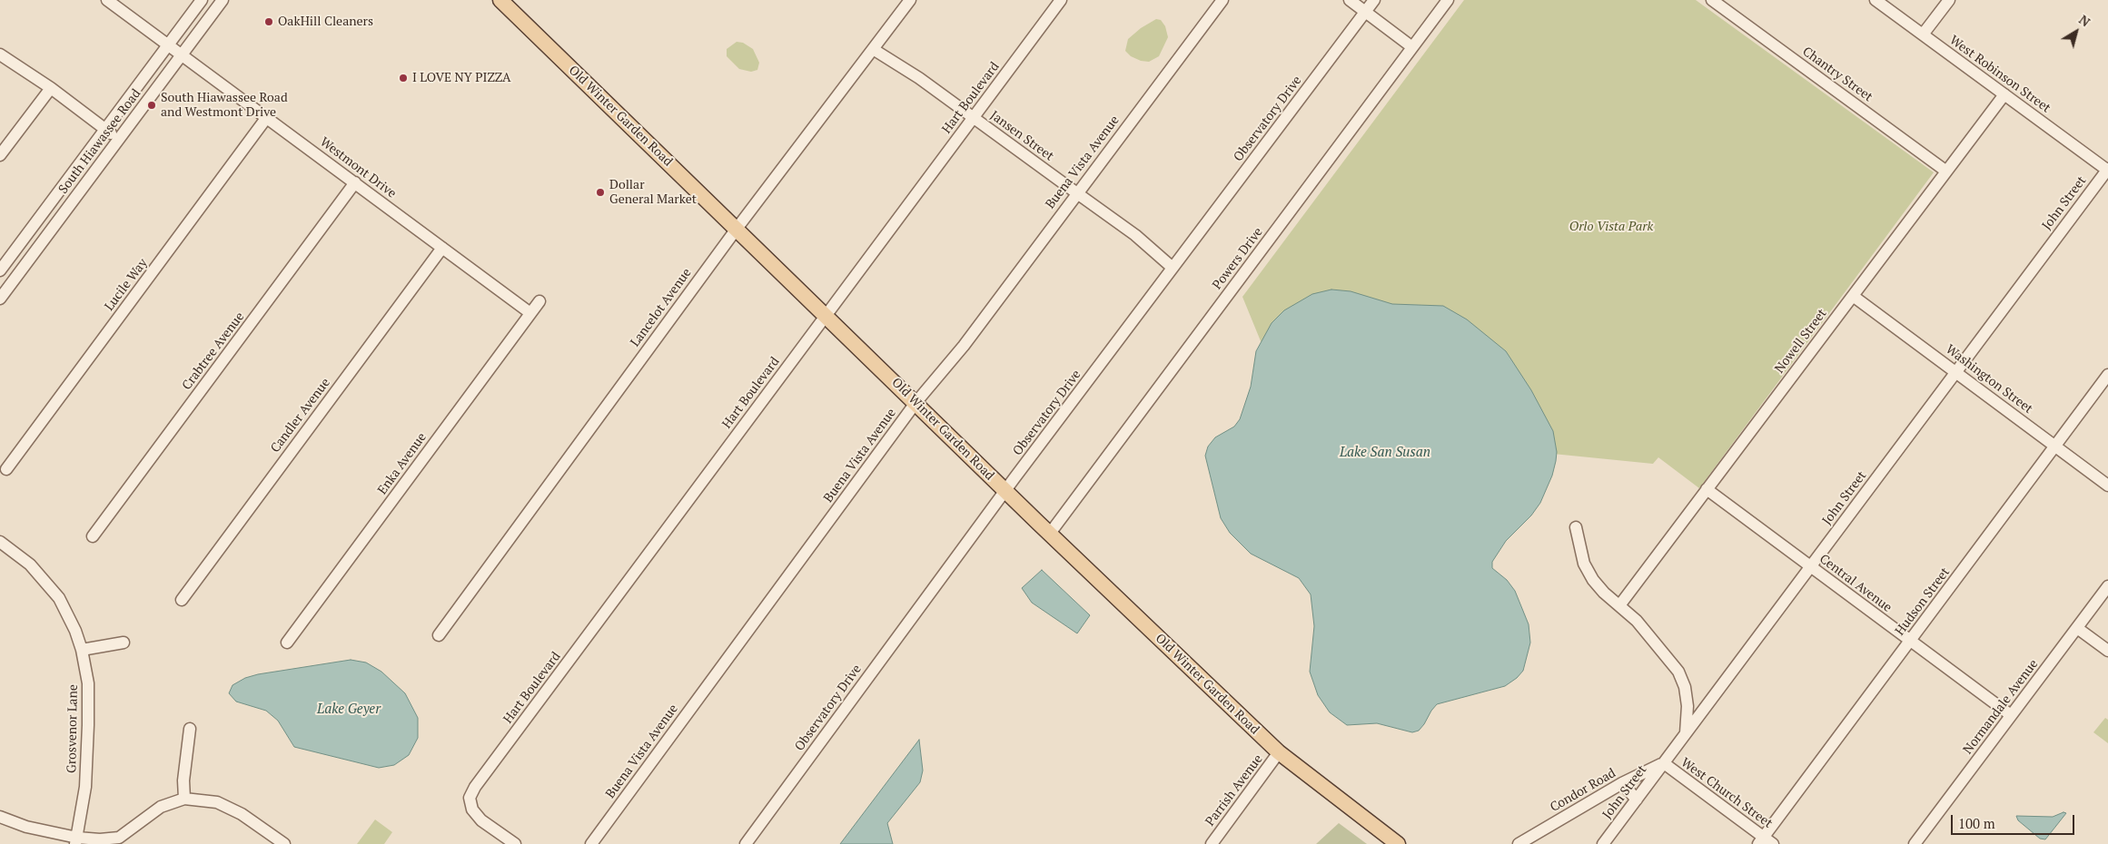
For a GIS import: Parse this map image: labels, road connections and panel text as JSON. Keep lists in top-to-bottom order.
{
  "streets": {
    "main road": ["Old Winter Garden Road"],
    "street": [
      "Chantry Street",
      "West Robinson Street",
      "Hart Boulevard",
      "Observatory Drive",
      "Jansen Street",
      "South Hiawassee Road",
      "Buena Vista Avenue",
      "Westmont Drive",
      "John Street",
      "Powers Drive",
      "Lucile Way",
      "Lancelot Avenue",
      "Nowell Street",
      "Crabtree Avenue",
      "Washington Street",
      "Candler Avenue",
      "Enka Avenue",
      "Central Avenue",
      "Hudson Street",
      "Normandale Avenue",
      "Grosvenor Lane",
      "Parrish Avenue",
      "Condor Road",
      "West Church Street"
    ]
  },
  "crossings": [
    ["Chantry Street", "Nowell Street"],
    ["West Robinson Street", "John Street"],
    ["West Robinson Street", "Nowell Street"],
    ["Hart Boulevard", "Old Winter Garden Road"],
    ["Hart Boulevard", "Jansen Street"],
    ["Old Winter Garden Road", "Observatory Drive"],
    ["Old Winter Garden Road", "Buena Vista Avenue"],
    ["Old Winter Garden Road", "Powers Drive"],
    ["Old Winter Garden Road", "Lancelot Avenue"],
    ["Old Winter Garden Road", "Parrish Avenue"],
    ["Observatory Drive", "Jansen Street"],
    ["Jansen Street", "Buena Vista Avenue"],
    ["Jansen Street", "Lancelot Avenue"],
    ["South Hiawassee Road", "Westmont Drive"],
    ["Westmont Drive", "Lucile Way"],
    ["Westmont Drive", "Crabtree Avenue"],
    ["Westmont Drive", "Candler Avenue"],
    ["Westmont Drive", "Enka Avenue"],
    ["John Street", "Washington Street"],
    ["John Street", "Central Avenue"],
    ["John Street", "Condor Road"],
    ["John Street", "West Church Street"],
    ["Nowell Street", "Washington Street"],
    ["Nowell Street", "Central Avenue"],
    ["Washington Street", "Hudson Street"],
    ["Central Avenue", "Hudson Street"],
    ["Central Avenue", "Normandale Avenue"],
    ["Hudson Street", "West Church Street"],
    ["Condor Road", "West Church Street"]
  ],
  "water": ["Lake San Susan", "Lake Geyer"],
  "parks": ["Orlo Vista Park"],
  "places": [
    "OakHill Cleaners",
    "I LOVE NY PIZZA",
    "South Hiawassee Road and Westmont Drive",
    "Dollar General Market"
  ],
  "scale_bar": "100 m",
  "north": "top right"
}
